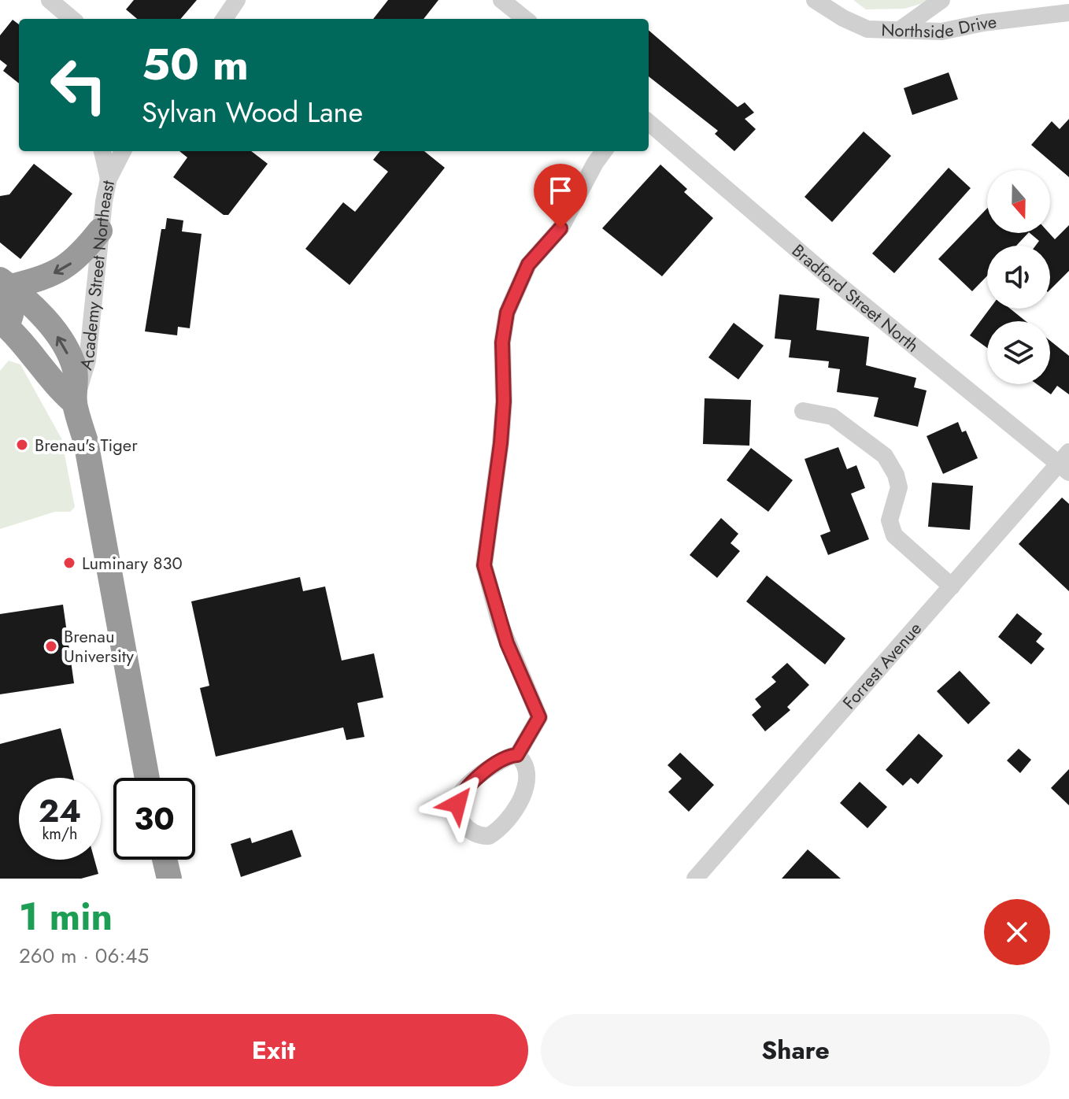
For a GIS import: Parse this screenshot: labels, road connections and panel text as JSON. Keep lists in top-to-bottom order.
{
  "streets": {
    "street": [
      "Northside Drive",
      "Academy Street Northeast",
      "Bradford Street North",
      "Forrest Avenue"
    ]
  },
  "crossings": [
    ["Bradford Street North", "Forrest Avenue"]
  ],
  "places": ["Brenau's Tiger", "Luminary 830", "Brenau University"],
  "north": "bottom",
  "page": {
    "turn": ["50 m", "Sylvan Wood Lane"],
    "speed": "24 km/h",
    "limit": "30",
    "heading": ["1 min", "260 m · 06:45"],
    "buttons": ["Exit", "Share"]
  }
}
